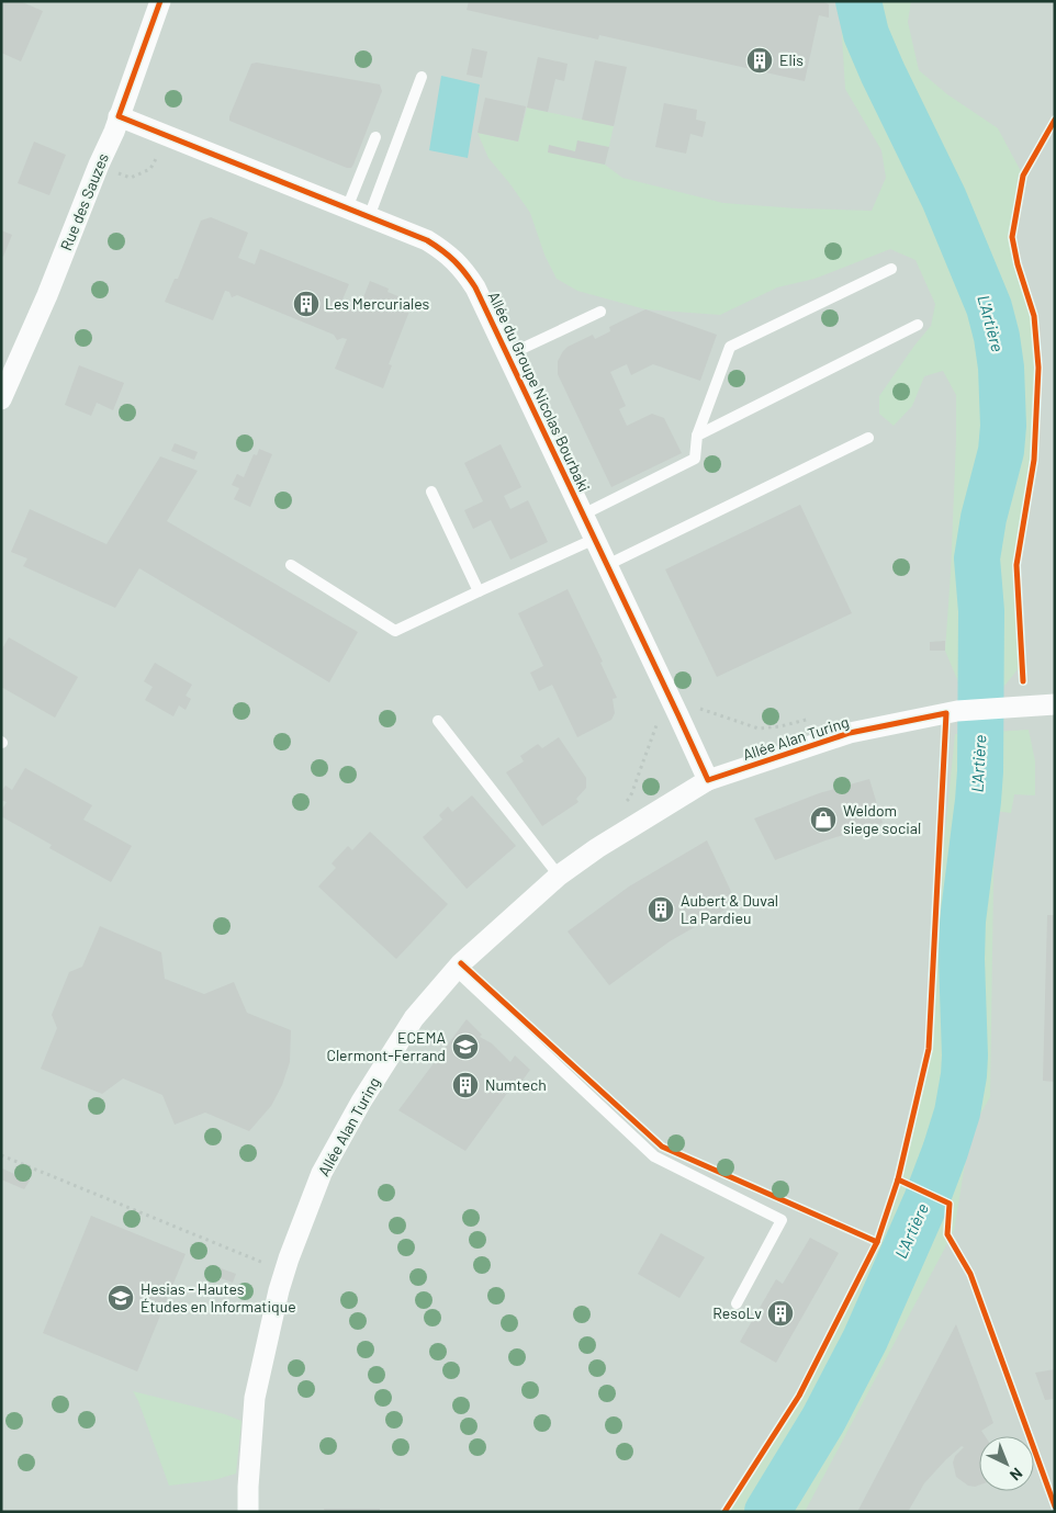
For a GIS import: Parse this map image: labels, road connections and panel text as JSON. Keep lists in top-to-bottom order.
{
  "streets": {
    "street": ["Rue des Sauzes", "Allée du Groupe Nicolas Bourbaki", "Allée Alan Turing"]
  },
  "crossings": [
    ["Rue des Sauzes", "Allée du Groupe Nicolas Bourbaki"],
    ["Allée du Groupe Nicolas Bourbaki", "Allée Alan Turing"]
  ],
  "water": ["L'Artière"],
  "places": {
    "building": [
      "Elis",
      "Les Mercuriales",
      "Aubert & Duval La Pardieu",
      "Numtech",
      "ResoLv"
    ],
    "shop": ["Weldom siege social"],
    "school or university": ["ECEMA Clermont-Ferrand", "Hesias - Hautes Études en Informatique"]
  },
  "north": "bottom right"
}
